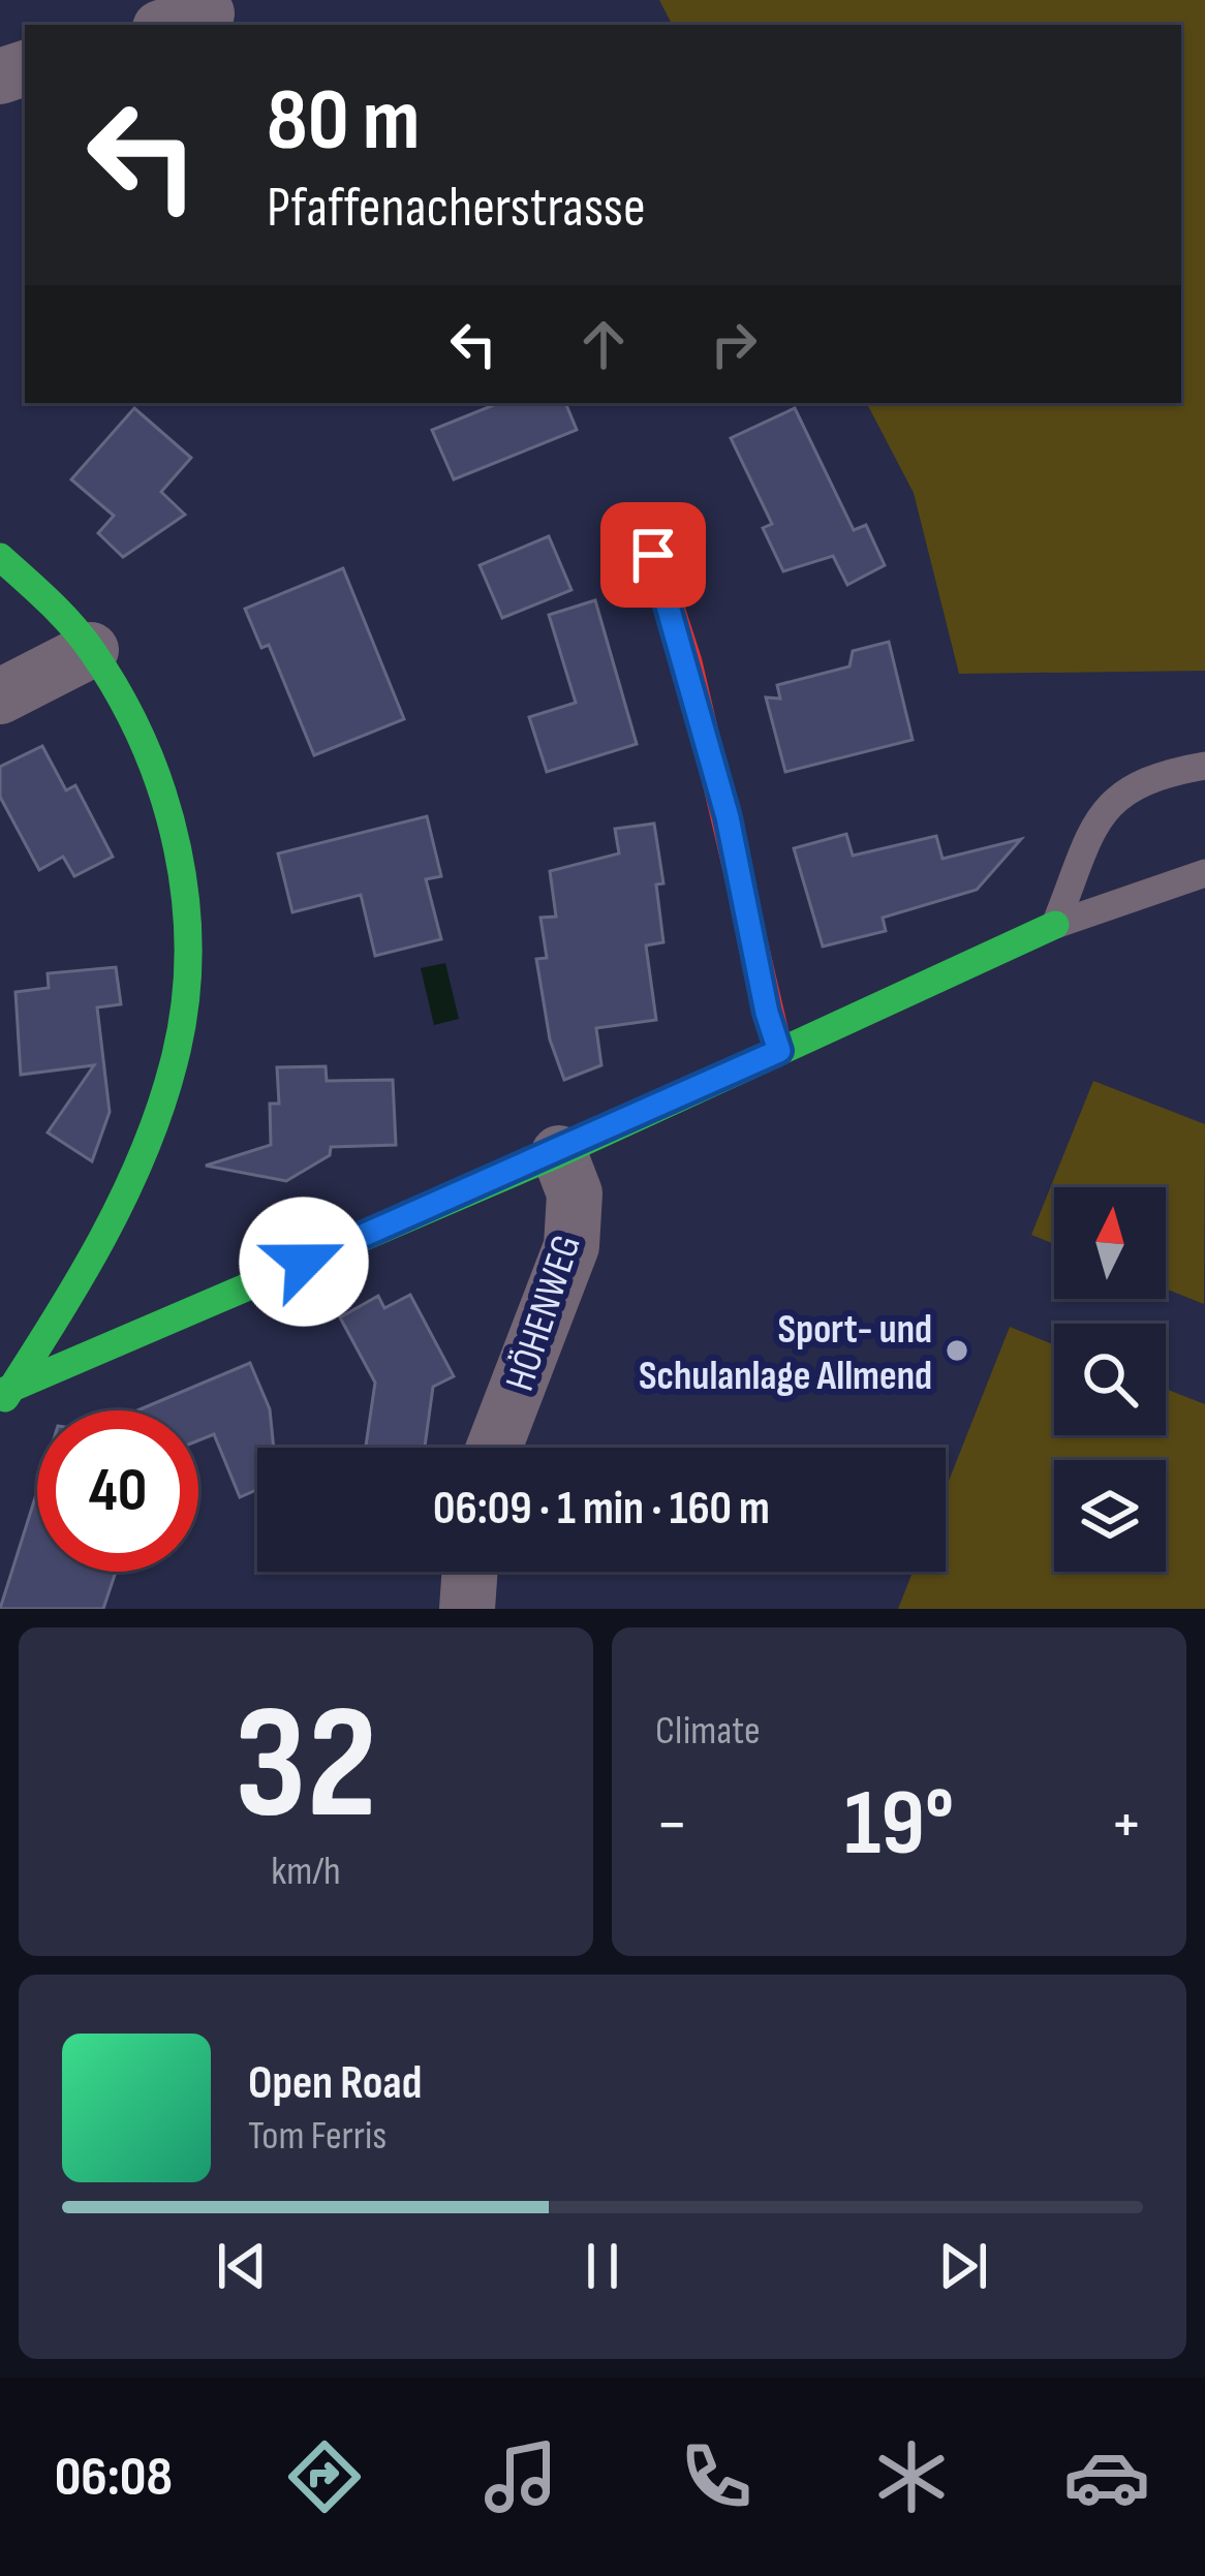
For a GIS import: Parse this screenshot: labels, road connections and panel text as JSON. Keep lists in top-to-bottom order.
{
  "streets": {
    "street": ["HÖHENWEG"]
  },
  "places": ["Sport- und Schulanlage Allmend"],
  "north": "top",
  "page": {
    "turn": ["80 m", "Pfaffenacherstrasse"],
    "limit": "40",
    "trip": "06:09 · 1 min · 160 m",
    "tile": [
      ["32", "km/h"],
      "Climate"
    ],
    "heat": ["−", "19°", "+"],
    "song": ["Open Road", "Tom Ferris"],
    "tabs": "06:08"
  }
}
